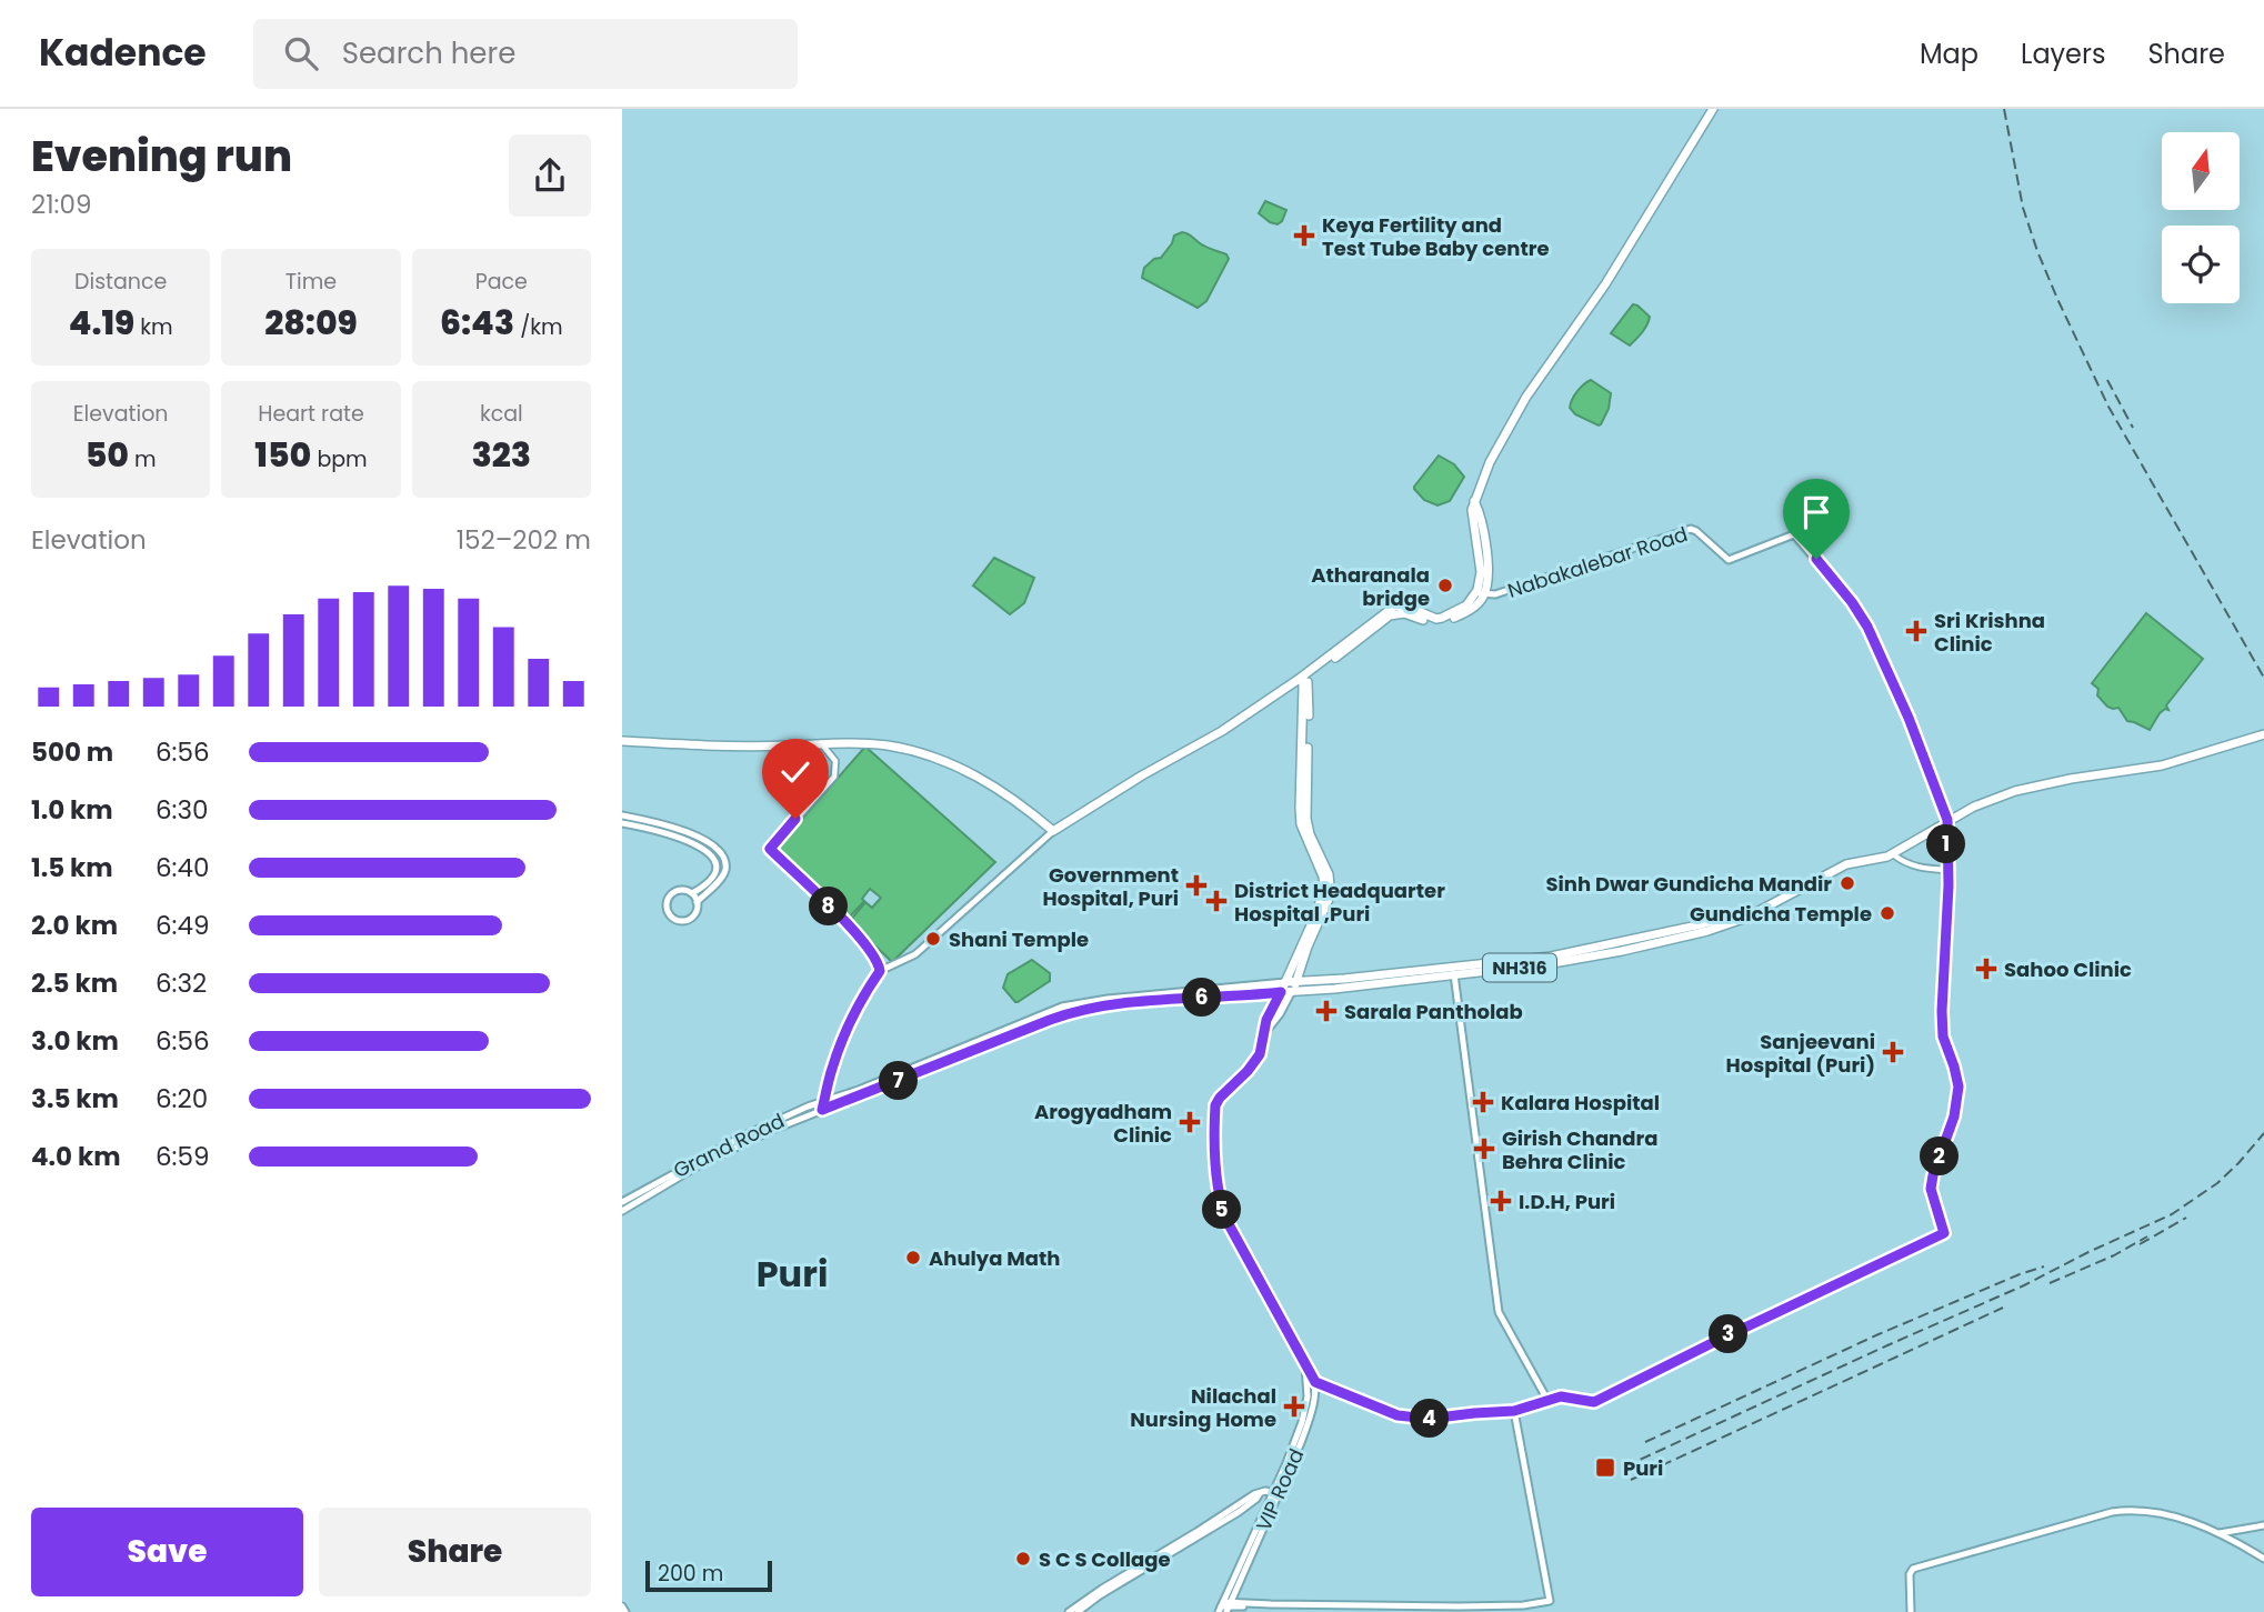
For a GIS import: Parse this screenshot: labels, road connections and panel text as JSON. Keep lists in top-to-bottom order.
{
  "streets": {
    "highway": ["NH316"],
    "main road": ["Nabakalebar Road", "Grand Road", "VIP Road"]
  },
  "crossings": [
    ["Nabakalebar Road", "NH316"],
    ["NH316", "Grand Road"],
    ["NH316", "VIP Road"],
    ["Grand Road", "VIP Road"]
  ],
  "districts": ["Puri"],
  "places": {
    "health": [
      "Keya Fertility and Test Tube Baby centre",
      "Sri Krishna Clinic",
      "Government Hospital, Puri",
      "District Headquarter Hospital ,Puri",
      "Sahoo Clinic",
      "Sarala Pantholab",
      "Sanjeevani Hospital (Puri)",
      "Kalara Hospital",
      "Arogyadham Clinic",
      "Girish Chandra Behra Clinic",
      "I.D.H, Puri",
      "Nilachal Nursing Home"
    ],
    "other": [
      "Atharanala bridge",
      "Sinh Dwar Gundicha Mandir",
      "Gundicha Temple",
      "Shani Temple",
      "Ahulya Math",
      "S C S Collage"
    ],
    "transit": ["Puri"]
  },
  "scale_bar": "200 m",
  "north": "top",
  "page": {
    "header": "Kadence",
    "search": "Search here",
    "nav": ["Map", "Layers", "Share"],
    "heading": ["Evening run", "21:09"],
    "stats": [
      ["Distance", "4.19 km"],
      ["Time", "28:09"],
      ["Pace", "6:43 /km"],
      ["Elevation", "50 m"],
      ["Heart rate", "150 bpm"],
      ["kcal", "323"]
    ],
    "chart": ["Elevation", "152–202 m"],
    "list": [
      {
        "name": "500 m",
        "note": "6:56"
      },
      {
        "name": "1.0 km",
        "note": "6:30"
      },
      {
        "name": "1.5 km",
        "note": "6:40"
      },
      {
        "name": "2.0 km",
        "note": "6:49"
      },
      {
        "name": "2.5 km",
        "note": "6:32"
      },
      {
        "name": "3.0 km",
        "note": "6:56"
      },
      {
        "name": "3.5 km",
        "note": "6:20"
      },
      {
        "name": "4.0 km",
        "note": "6:59"
      }
    ],
    "pins": [
      "1",
      "8",
      "6",
      "7",
      "2",
      "5",
      "3",
      "4"
    ],
    "buttons": ["Save", "Share"],
    "scale": "200 m"
  }
}
